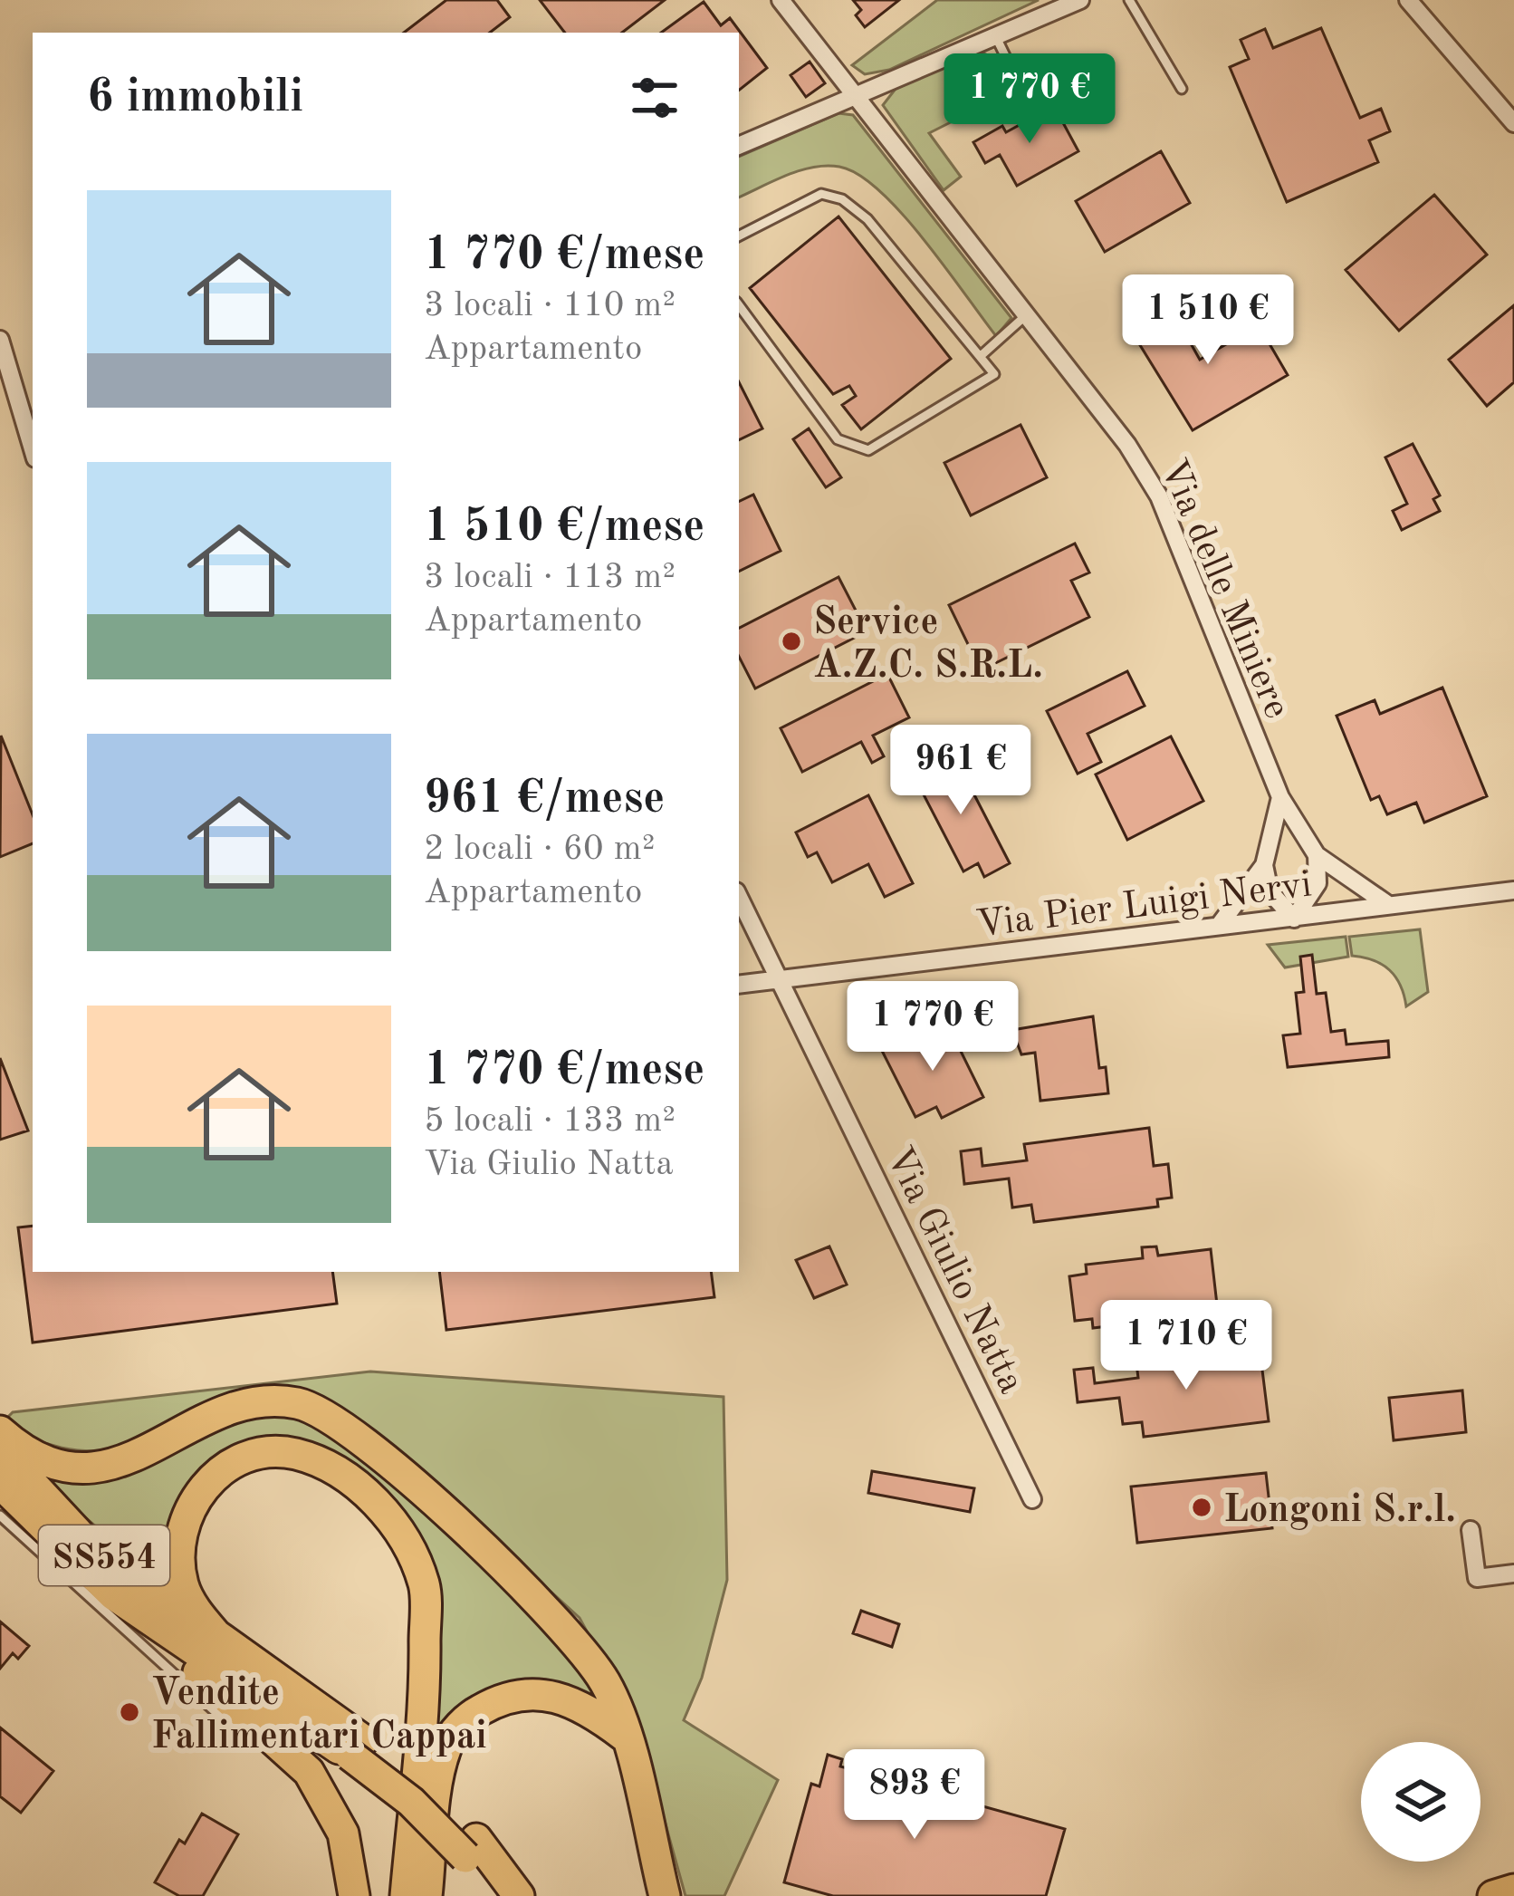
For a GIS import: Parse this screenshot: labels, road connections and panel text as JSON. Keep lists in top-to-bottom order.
{
  "streets": {
    "highway": ["SS554"],
    "street": ["Via delle Miniere", "Via Pier Luigi Nervi", "Via Giulio Natta"]
  },
  "crossings": [
    ["Via delle Miniere", "Via Pier Luigi Nervi"],
    ["Via Pier Luigi Nervi", "Via Giulio Natta"]
  ],
  "places": ["Service A.Z.C. S.R.L.", "Longoni S.r.l.", "Vendite Fallimentari Cappai"],
  "page": {
    "heading": "6 immobili",
    "price": [
      "1 770 €",
      "1 510 €",
      "961 €",
      "1 770 €",
      "1 710 €",
      "893 €"
    ],
    "list": [
      {
        "name": "1 770 €/mese",
        "note": "3 locali · 110 m² · Appartamento"
      },
      {
        "name": "1 510 €/mese",
        "note": "3 locali · 113 m² · Appartamento"
      },
      {
        "name": "961 €/mese",
        "note": "2 locali · 60 m² · Appartamento"
      },
      {
        "name": "1 770 €/mese",
        "note": "5 locali · 133 m² · Via Giulio Natta"
      }
    ]
  }
}
